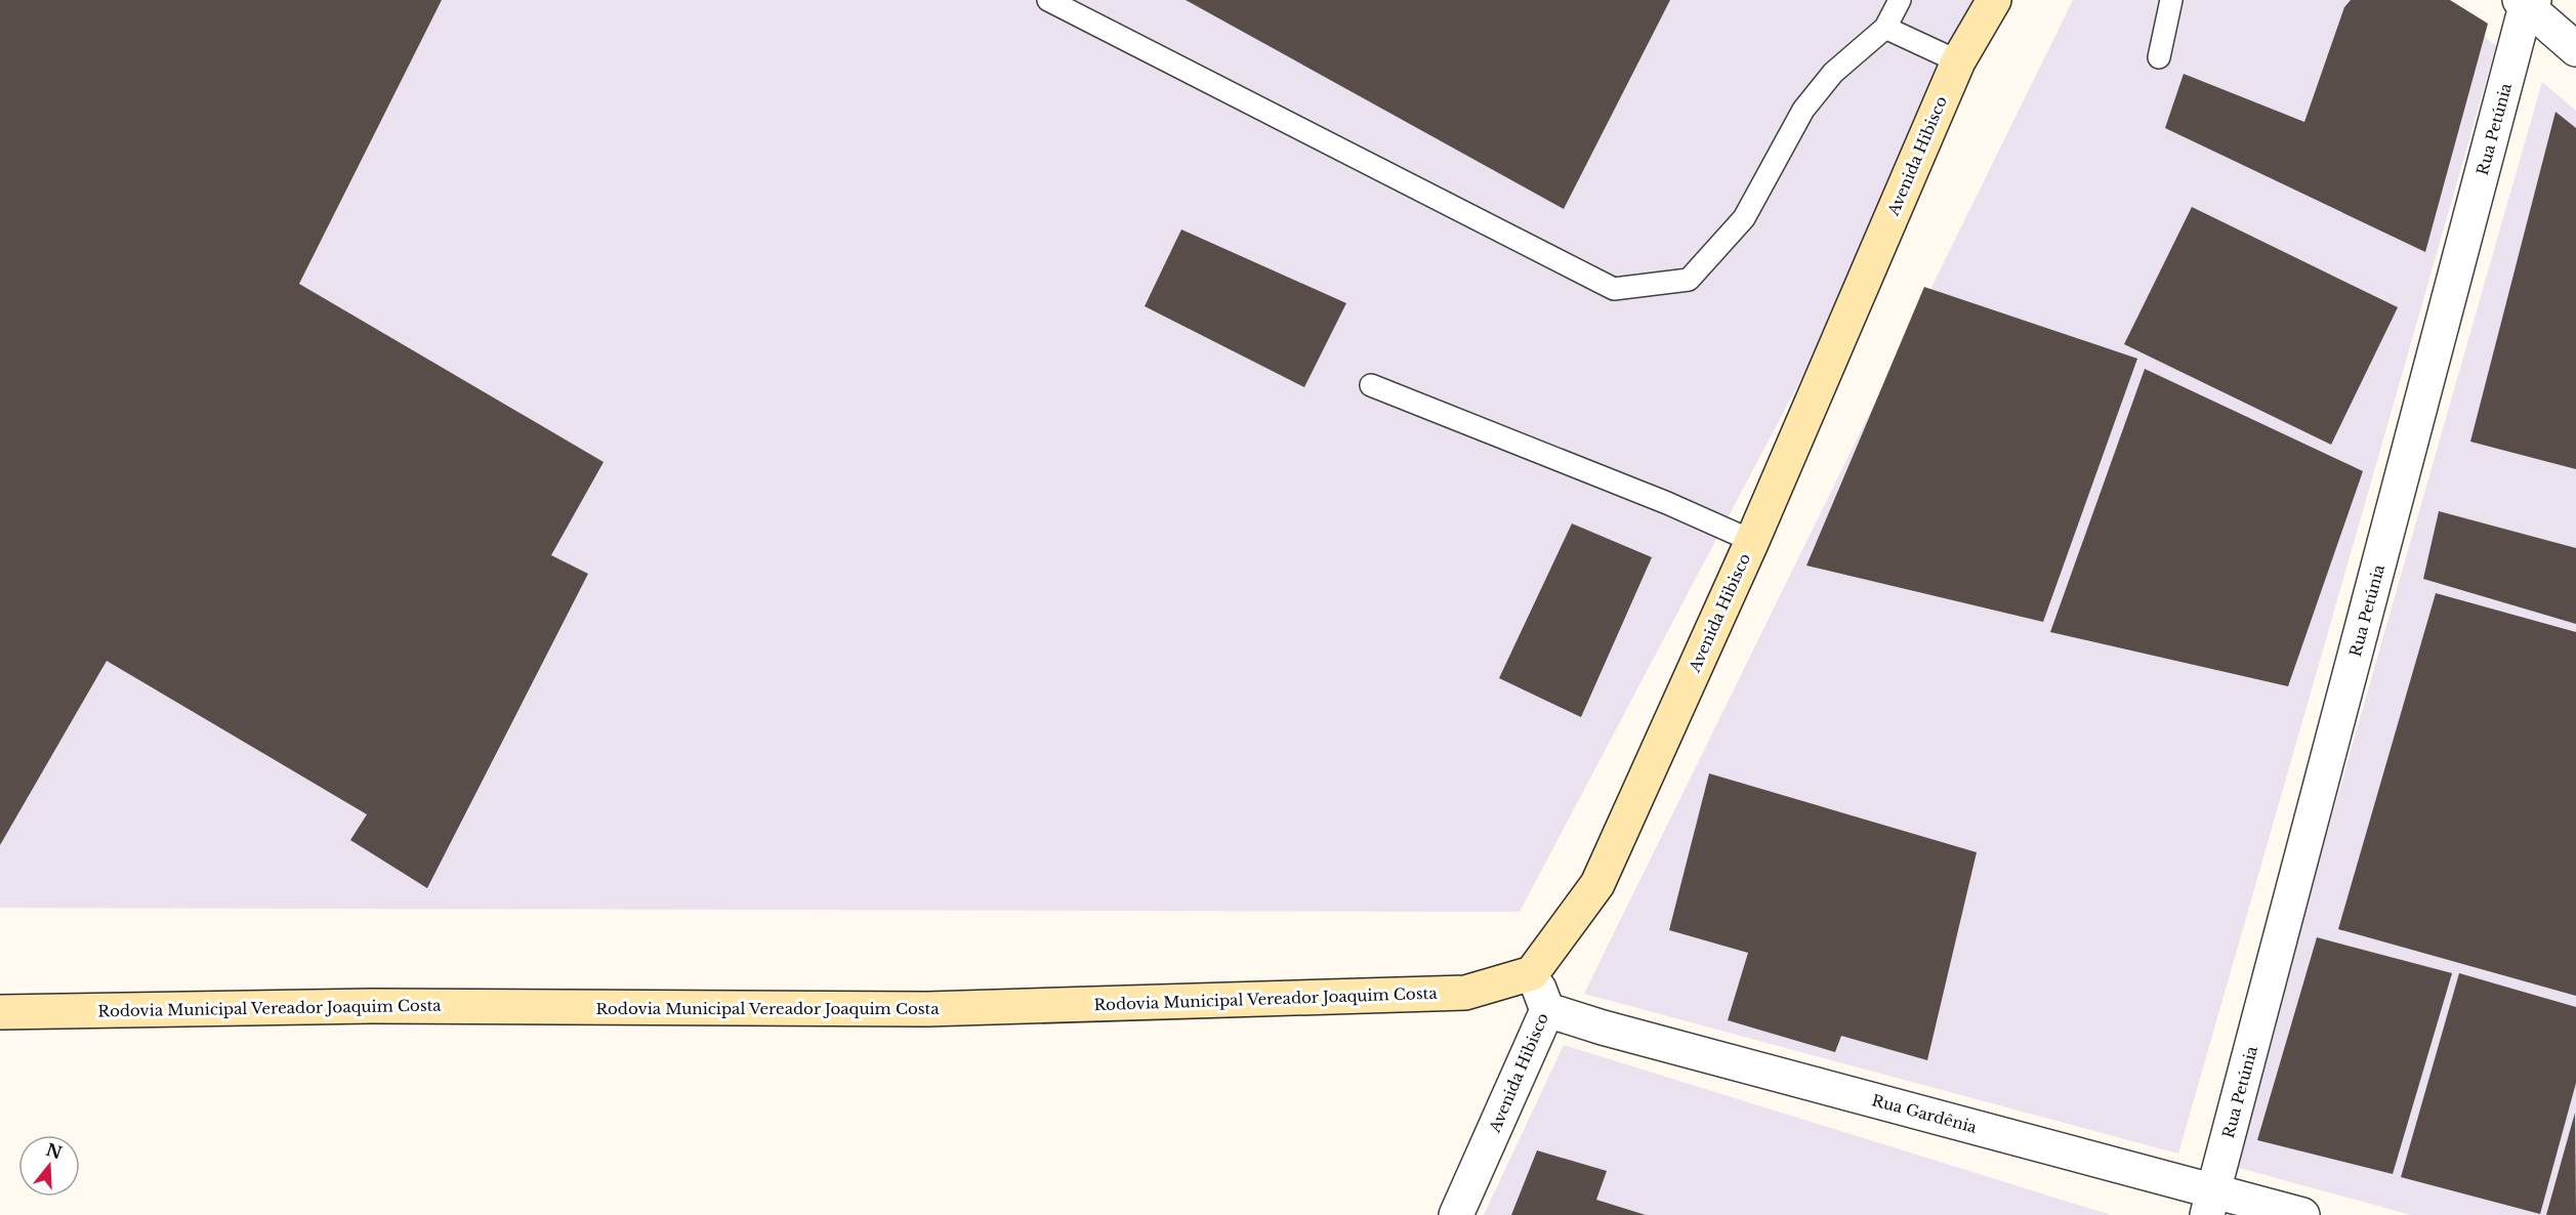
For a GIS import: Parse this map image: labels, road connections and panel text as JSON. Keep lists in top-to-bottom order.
{
  "streets": {
    "main road": ["Avenida Hibisco", "Rodovia Municipal Vereador Joaquim Costa"],
    "street": ["Rua Petúnia", "Rua Gardênia"]
  },
  "crossings": [
    ["Rua Petúnia", "Rua Gardênia"],
    ["Avenida Hibisco", "Rodovia Municipal Vereador Joaquim Costa"],
    ["Avenida Hibisco", "Rua Gardênia"]
  ],
  "north": "top"
}
